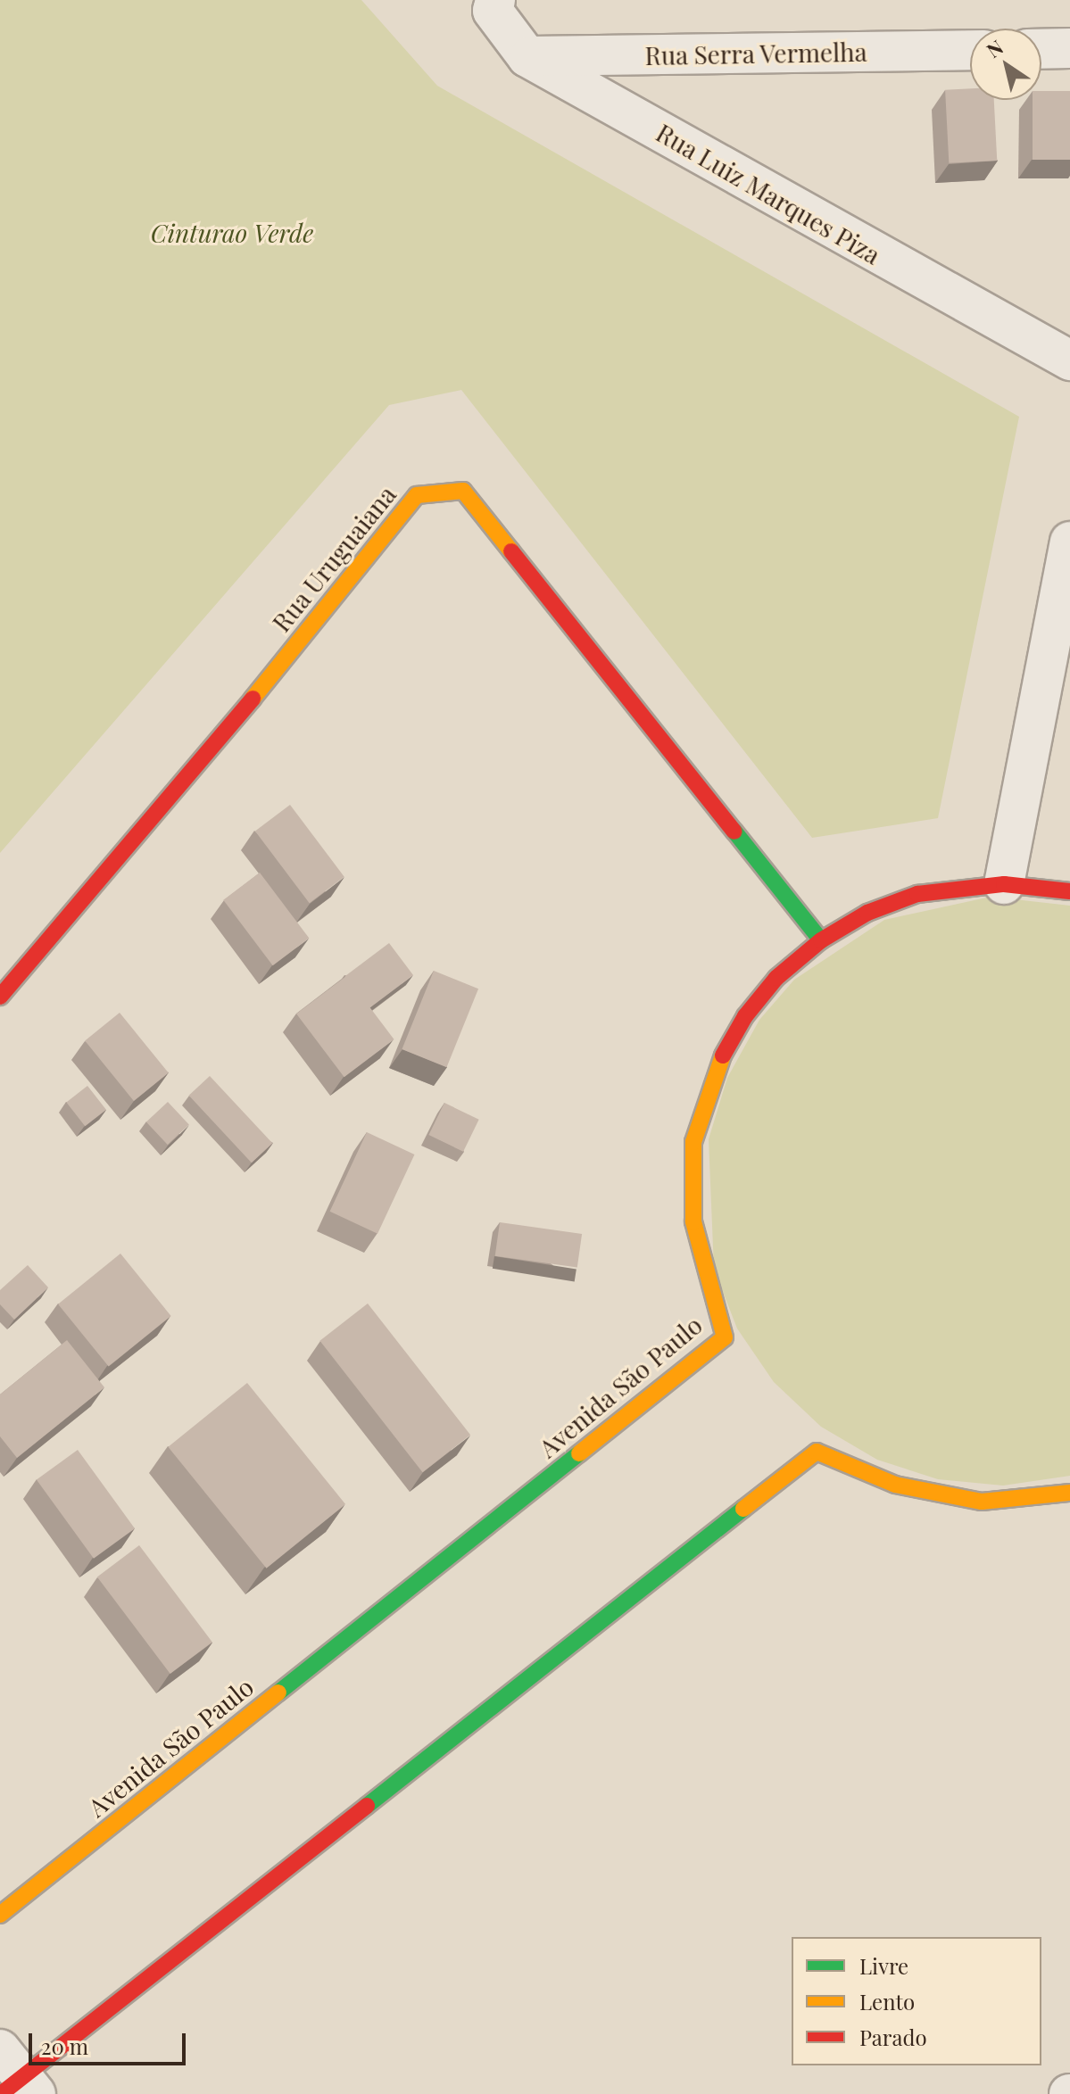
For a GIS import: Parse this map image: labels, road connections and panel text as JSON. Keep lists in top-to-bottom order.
{
  "streets": {
    "street": [
      "Rua Serra Vermelha",
      "Rua Luiz Marques Piza",
      "Rua Uruguaiana",
      "Avenida São Paulo"
    ]
  },
  "crossings": [
    ["Rua Serra Vermelha", "Rua Luiz Marques Piza"],
    ["Rua Uruguaiana", "Avenida São Paulo"]
  ],
  "parks": ["Cinturao Verde"],
  "legend": ["Livre", "Lento", "Parado"],
  "scale_bar": "20 m",
  "north": "top left"
}
